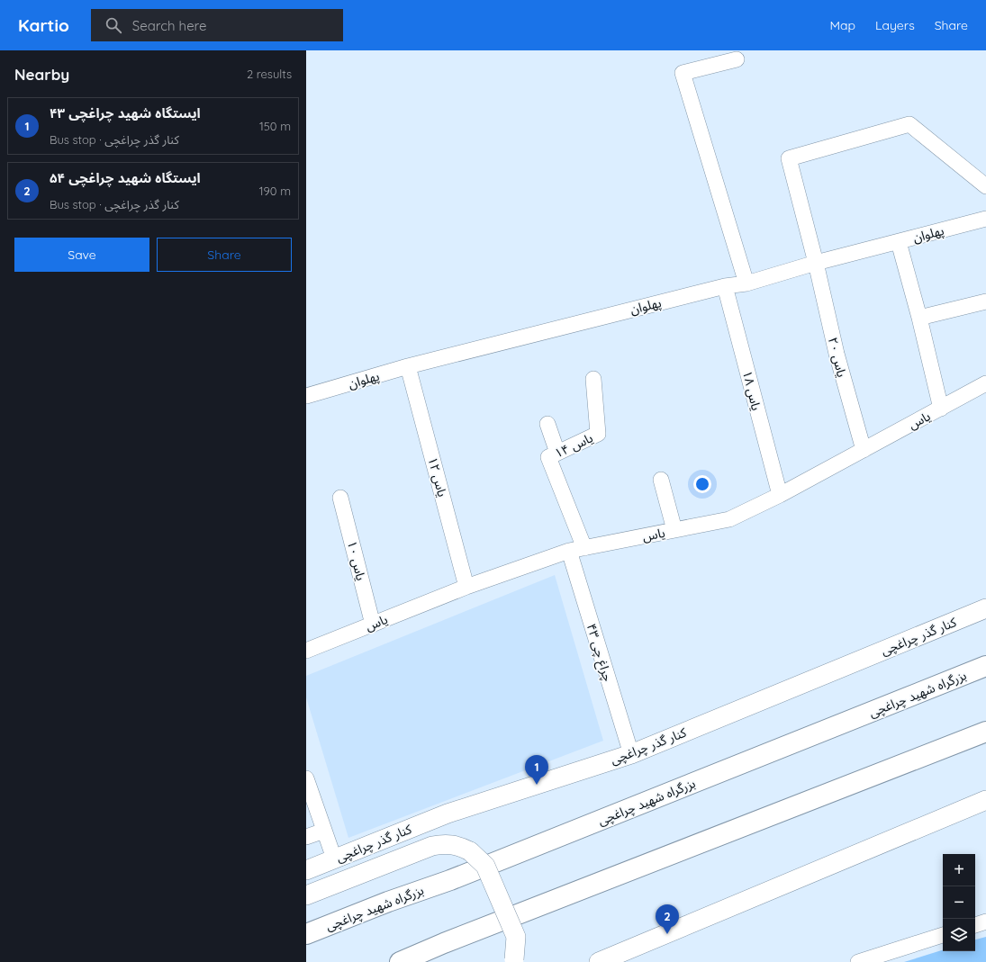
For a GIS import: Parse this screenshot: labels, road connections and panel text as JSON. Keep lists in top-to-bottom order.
{
  "streets": {
    "highway": ["بزرگراه شهید چراغچی"],
    "main road": ["کنار گذر چراغچی"],
    "street": [
      "پهلوان",
      "یاس ۲۰",
      "یاس ۱۸",
      "یاس",
      "یاس ۱۴",
      "یاس ۱۲",
      "یاس ۱۰",
      "چراغ چی ۴۳"
    ]
  },
  "crossings": [
    ["پهلوان", "یاس ۲۰"],
    ["پهلوان", "یاس ۱۸"],
    ["پهلوان", "یاس ۱۲"],
    ["یاس ۲۰", "یاس"],
    ["یاس ۱۸", "یاس"],
    ["یاس", "یاس ۱۴"],
    ["یاس", "یاس ۱۲"],
    ["یاس", "یاس ۱۰"],
    ["یاس", "چراغ چی ۴۳"],
    ["کنار گذر چراغچی", "چراغ چی ۴۳"]
  ],
  "page": {
    "header": "Kartio",
    "search": "Search here",
    "nav": ["Map", "Layers", "Share"],
    "heading": ["Nearby", "2 results"],
    "list": [
      {
        "mark": "1",
        "name": "ایستگاه شهید چراغچی ۴۳",
        "note": "Bus stop · کنار گذر چراغچی",
        "value": "150 m"
      },
      {
        "mark": "2",
        "name": "ایستگاه شهید چراغچی ۵۴",
        "note": "Bus stop · کنار گذر چراغچی",
        "value": "190 m"
      }
    ],
    "buttons": ["Save", "Share"],
    "pins": ["1", "2"],
    "map_buttons": ["+", "−"]
  }
}
